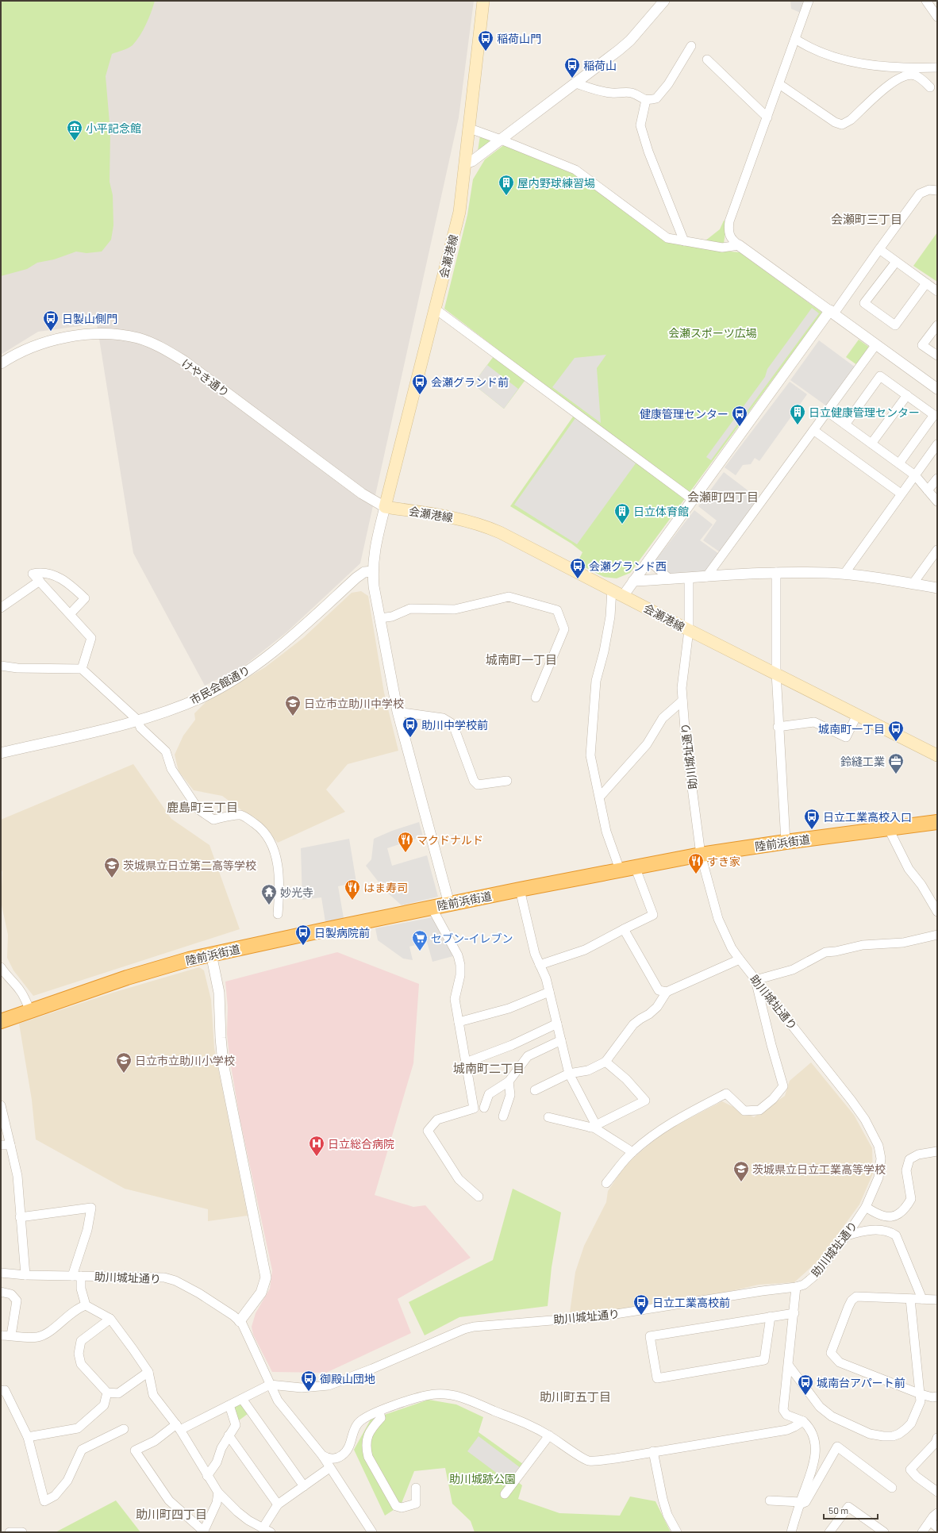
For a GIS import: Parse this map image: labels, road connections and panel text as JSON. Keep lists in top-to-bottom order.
{
  "streets": {
    "highway": ["陸前浜街道"],
    "main road": ["会瀬港線"],
    "street": ["けやき通り", "市民会館通り", "助川城址通り"]
  },
  "crossings": [
    ["会瀬港線", "けやき通り"],
    ["会瀬港線", "助川城址通り"],
    ["助川城址通り", "陸前浜街道"]
  ],
  "districts": [
    "会瀬町三丁目",
    "会瀬町四丁目",
    "城南町一丁目",
    "鹿島町三丁目",
    "城南町二丁目",
    "助川町五丁目",
    "助川町四丁目"
  ],
  "parks": ["会瀬スポーツ広場", "助川城跡公園"],
  "places": {
    "bus stop": [
      "稲荷山門",
      "稲荷山",
      "日製山側門",
      "会瀬グランド前",
      "健康管理センター",
      "会瀬グランド西",
      "助川中学校前",
      "城南町一丁目",
      "日立工業高校入口",
      "日製病院前",
      "日立工業高校前",
      "御殿山団地",
      "城南台アパート前"
    ],
    "museum": ["小平記念館"],
    "building": ["屋内野球練習場", "日立健康管理センター", "日立体育館"],
    "school or university": [
      "日立市立助川中学校",
      "茨城県立日立第二高等学校",
      "日立市立助川小学校",
      "茨城県立日立工業高等学校"
    ],
    "office": ["鈴縫工業"],
    "restaurant": ["マクドナルド", "すき家", "はま寿司"],
    "temple": ["妙光寺"],
    "supermarket": ["セブン-イレブン"],
    "hospital": ["日立総合病院"]
  },
  "scale_bar": "50 m"
}
